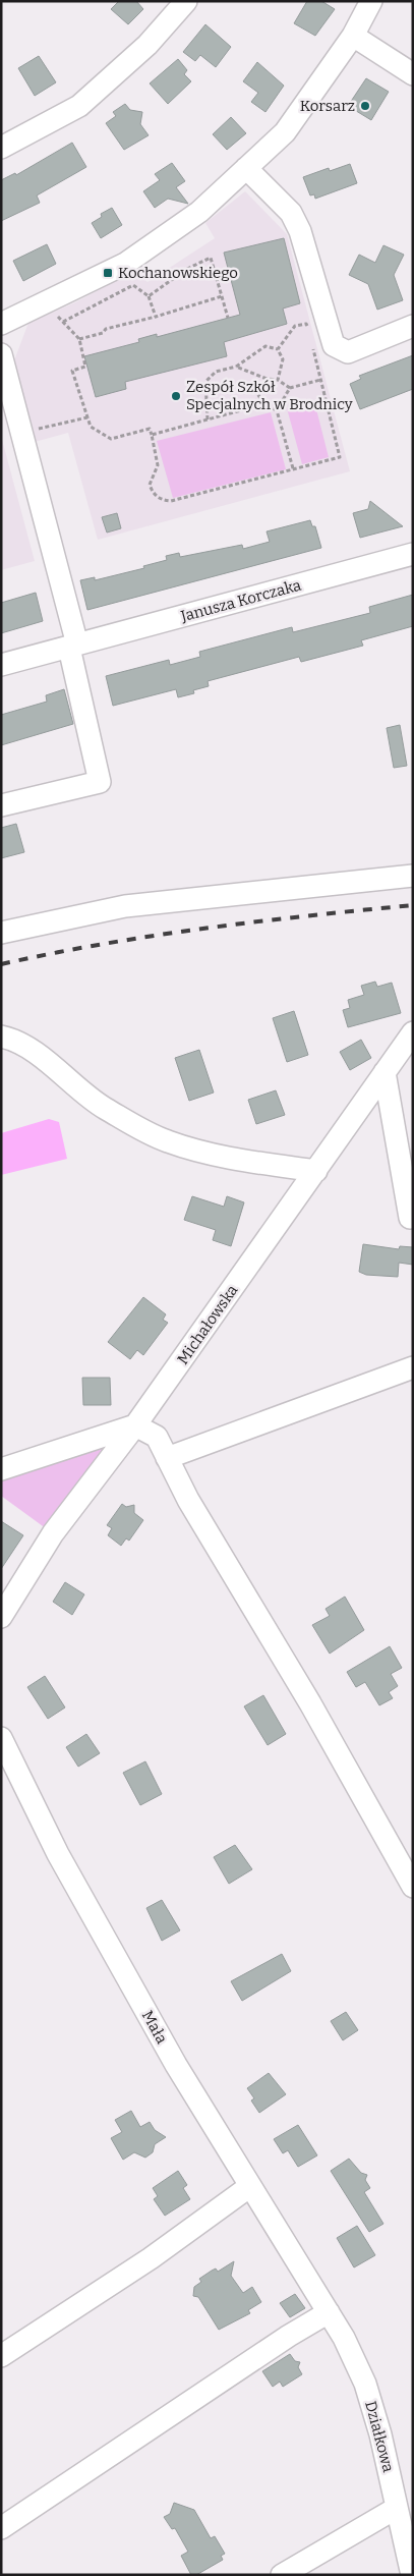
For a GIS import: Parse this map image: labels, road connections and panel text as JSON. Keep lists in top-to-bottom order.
{
  "streets": {
    "street": [
      "Janusza Korczaka",
      "Michałowska",
      "Mała",
      "Działkowa"
    ]
  },
  "crossings": [
    ["Mała", "Działkowa"]
  ],
  "places": {
    "other": ["Korsarz", "Zespół Szkół Specjalnych w Brodnicy"],
    "transit": ["Kochanowskiego"]
  }
}
